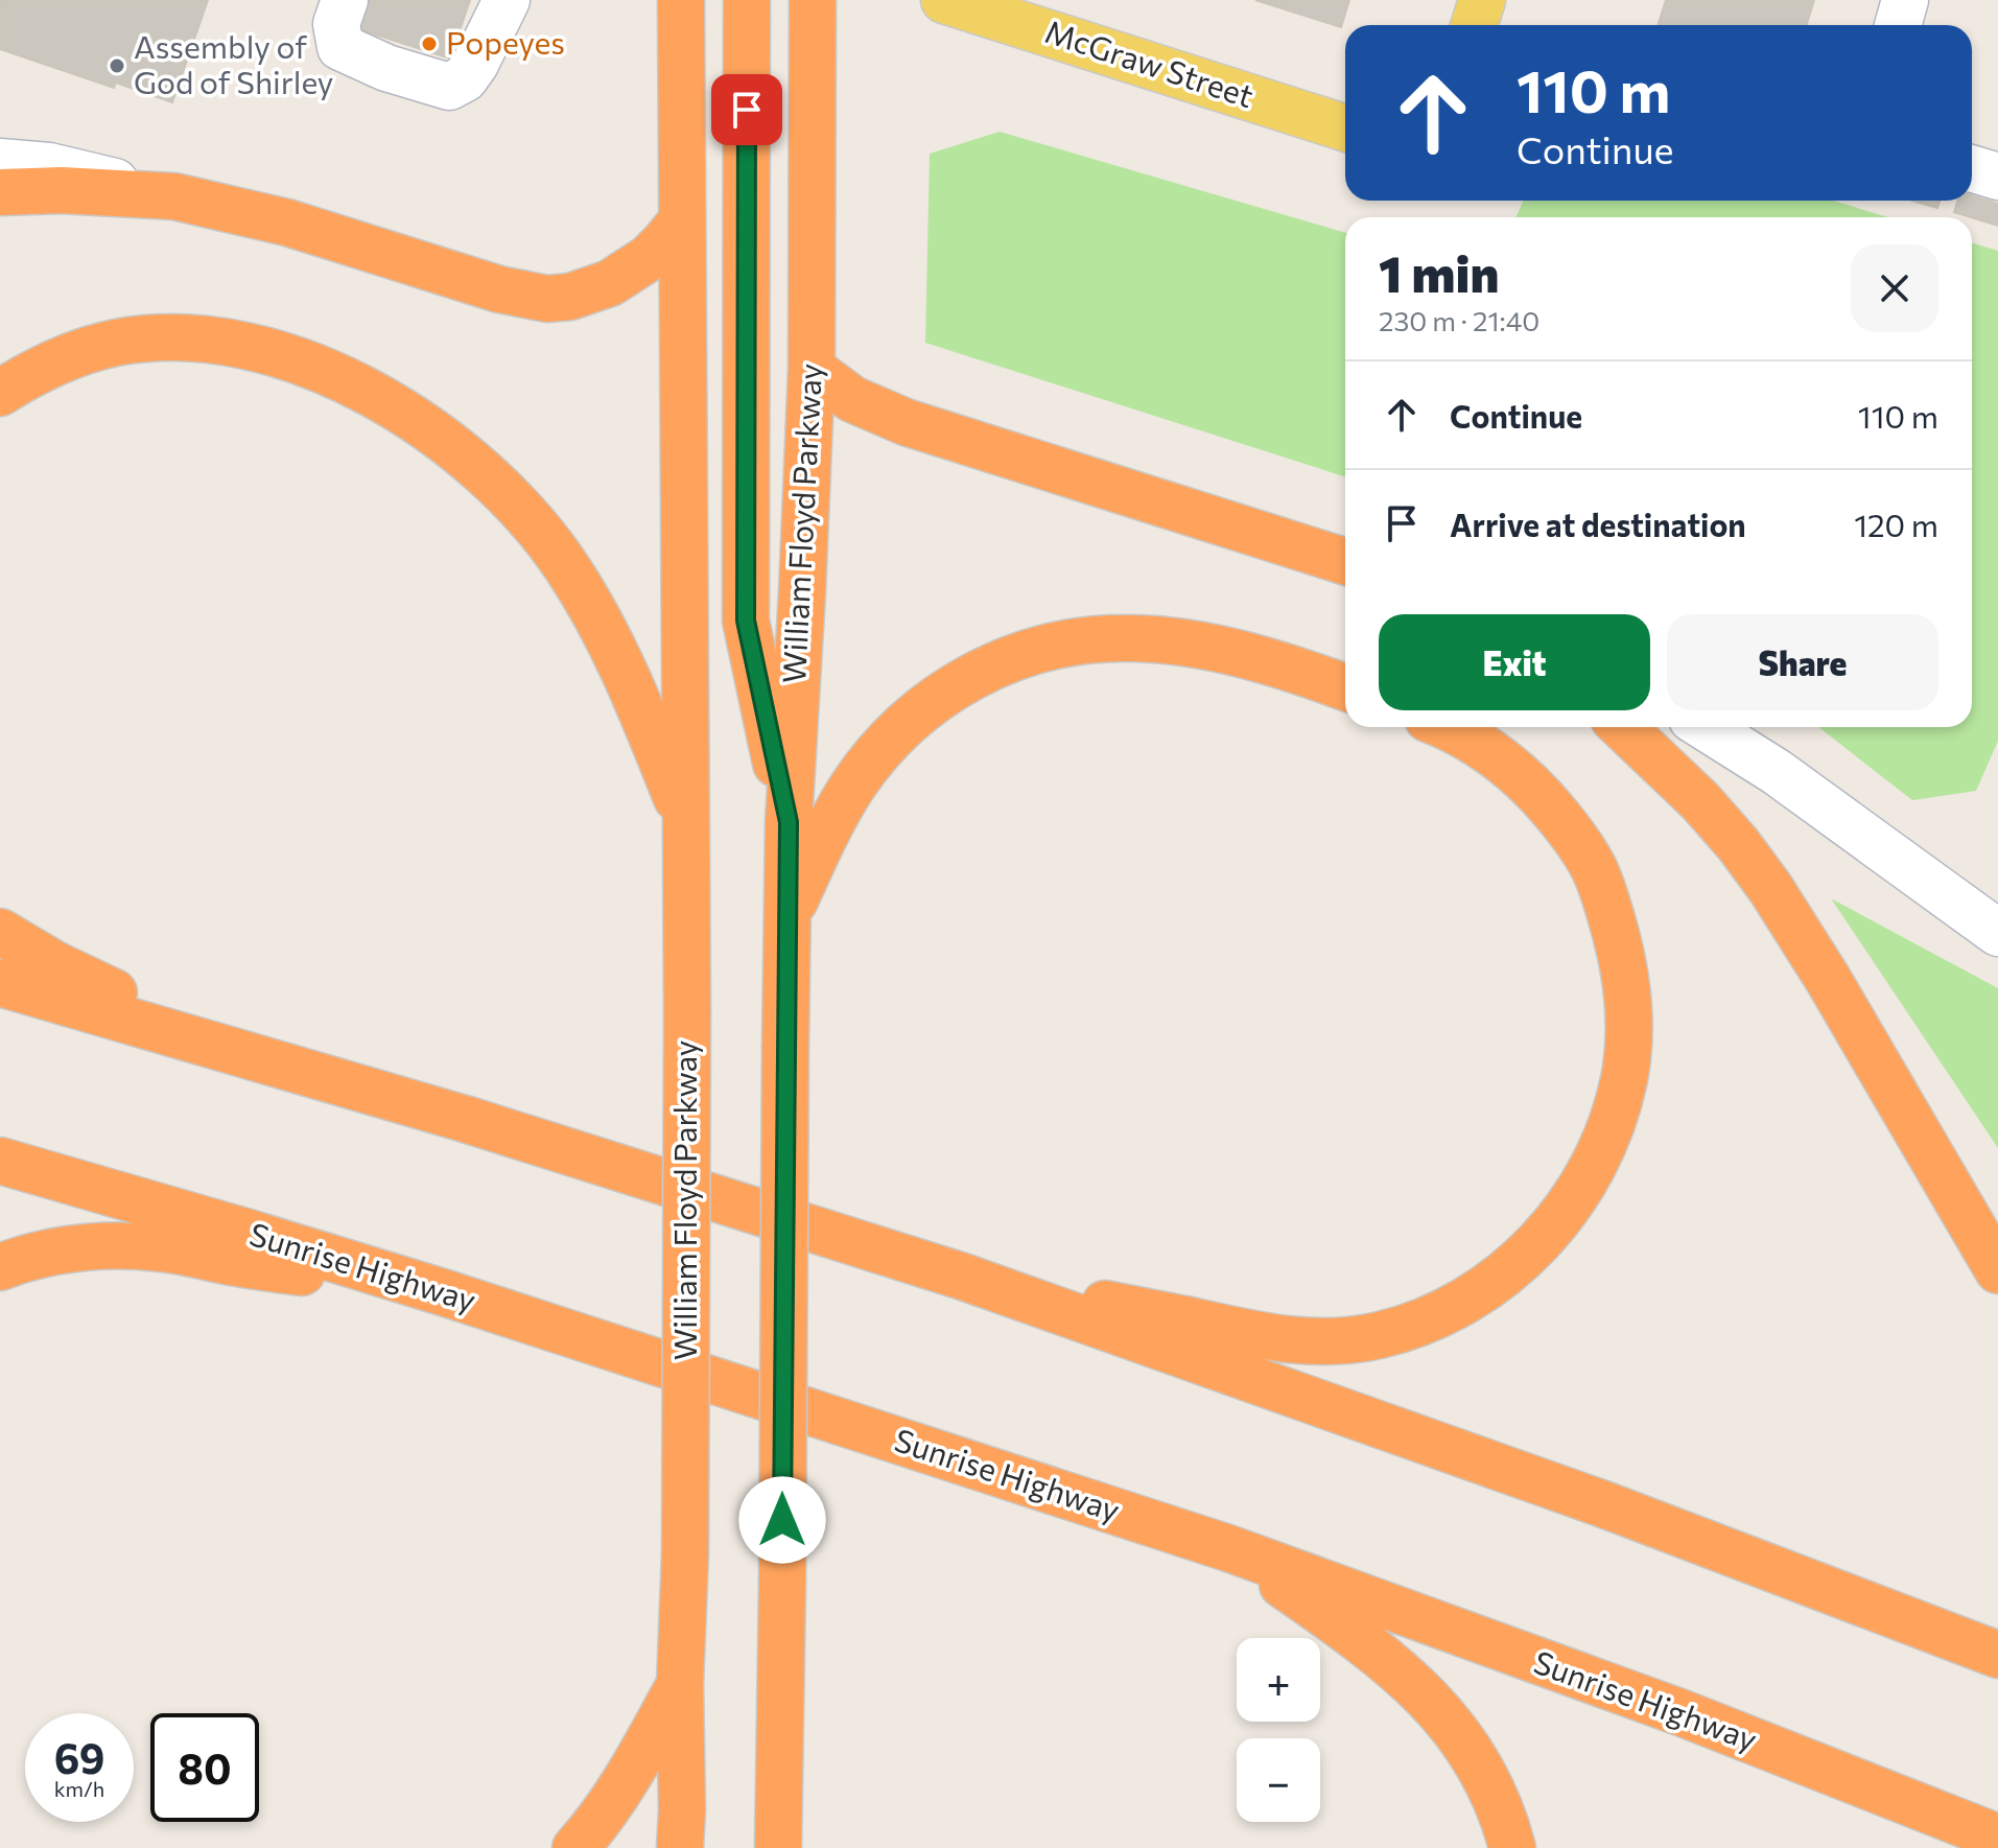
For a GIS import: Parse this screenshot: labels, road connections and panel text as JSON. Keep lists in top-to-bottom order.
{
  "streets": {
    "highway": ["William Floyd Parkway", "Sunrise Highway"],
    "main road": ["McGraw Street"]
  },
  "places": ["Popeyes", "Assembly of God of Shirley"],
  "page": {
    "turn": ["110 m", "Continue"],
    "heading": ["1 min", "230 m · 21:40"],
    "list": [
      {
        "name": "Continue",
        "value": "110 m"
      },
      {
        "name": "Arrive at destination",
        "value": "120 m"
      }
    ],
    "buttons": ["Exit", "Share"],
    "map_buttons": ["+", "−"],
    "speed": "69 km/h",
    "limit": "80"
  }
}
